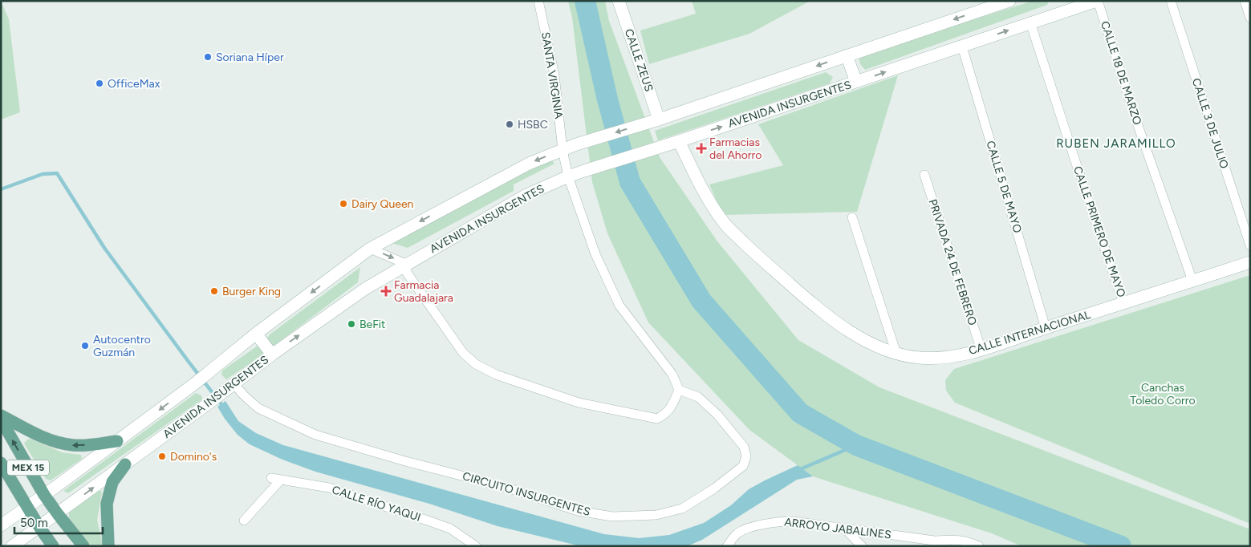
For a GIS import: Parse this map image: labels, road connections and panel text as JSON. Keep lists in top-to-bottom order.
{
  "streets": {
    "main road": [
      "CALLE ZEUS",
      "AVENIDA INSURGENTES",
      "CALLE INTERNACIONAL",
      "MEX 15"
    ],
    "street": [
      "CALLE 18 DE MARZO",
      "SANTA VIRGINIA",
      "CALLE 3 DE JULIO",
      "CALLE 5 DE MAYO",
      "CALLE PRIMERO DE MAYO",
      "PRIVADA 24 DE FEBRERO",
      "CIRCUITO INSURGENTES",
      "CALLE RÍO YAQUI",
      "ARROYO JABALINES"
    ]
  },
  "crossings": [
    ["CALLE 18 DE MARZO", "AVENIDA INSURGENTES"],
    ["CALLE 18 DE MARZO", "CALLE INTERNACIONAL"],
    ["AVENIDA INSURGENTES", "CALLE 5 DE MAYO"],
    ["AVENIDA INSURGENTES", "CALLE PRIMERO DE MAYO"],
    ["AVENIDA INSURGENTES", "CALLE INTERNACIONAL"],
    ["AVENIDA INSURGENTES", "MEX 15"],
    ["AVENIDA INSURGENTES", "CIRCUITO INSURGENTES"],
    ["CALLE 5 DE MAYO", "CALLE INTERNACIONAL"],
    ["CALLE PRIMERO DE MAYO", "CALLE INTERNACIONAL"],
    ["PRIVADA 24 DE FEBRERO", "CALLE INTERNACIONAL"]
  ],
  "districts": ["RUBEN JARAMILLO"],
  "parks": ["Canchas Toledo Corro"],
  "places": {
    "other": [
      "Soriana Híper",
      "OfficeMax",
      "HSBC",
      "Dairy Queen",
      "Burger King",
      "BeFit",
      "Autocentro Guzmán",
      "Domino's"
    ],
    "health": ["Farmacias del Ahorro", "Farmacia Guadalajara"]
  },
  "scale_bar": "50 m"
}
